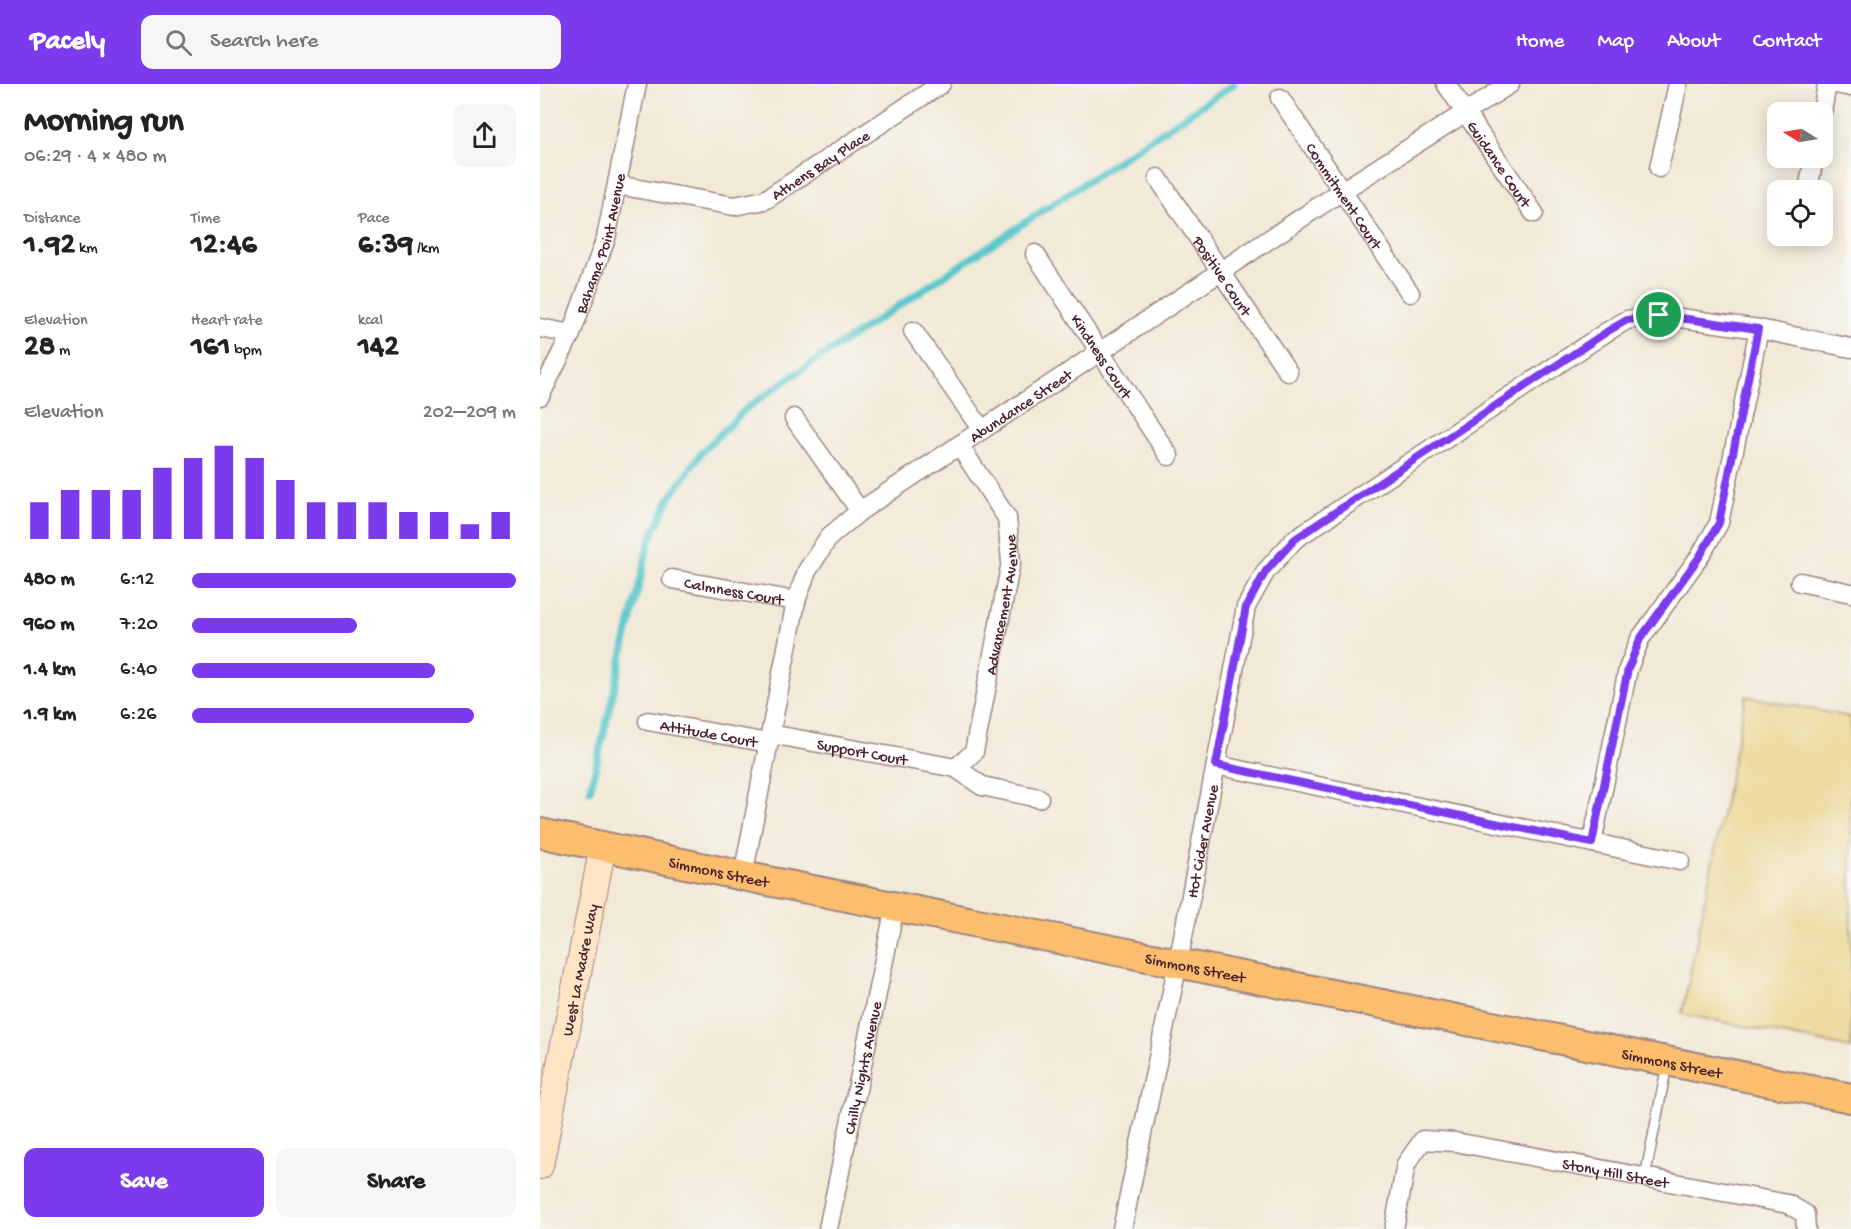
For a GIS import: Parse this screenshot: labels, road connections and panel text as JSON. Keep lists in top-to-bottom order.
{
  "streets": {
    "main road": ["Simmons Street"],
    "street": [
      "Athens Bay Place",
      "Guidance Court",
      "Commitment Court",
      "Bahama Point Avenue",
      "Positive Court",
      "Kindness Court",
      "Abundance Street",
      "Calmness Court",
      "Advancement Avenue",
      "Attitude Court",
      "Support Court",
      "Hot Cider Avenue",
      "West La Madre Way",
      "Chilly Nights Avenue",
      "Stony Hill Street"
    ]
  },
  "crossings": [
    ["Athens Bay Place", "Bahama Point Avenue"],
    ["Guidance Court", "Abundance Street"],
    ["Commitment Court", "Abundance Street"],
    ["Positive Court", "Abundance Street"],
    ["Kindness Court", "Abundance Street"],
    ["Abundance Street", "Calmness Court"],
    ["Abundance Street", "Advancement Avenue"],
    ["Abundance Street", "Attitude Court"],
    ["Abundance Street", "Support Court"],
    ["Abundance Street", "Simmons Street"],
    ["Advancement Avenue", "Support Court"],
    ["Attitude Court", "Support Court"],
    ["Hot Cider Avenue", "Simmons Street"],
    ["Simmons Street", "West La Madre Way"],
    ["Simmons Street", "Chilly Nights Avenue"]
  ],
  "north": "left",
  "page": {
    "header": "Pacely",
    "search": "Search here",
    "nav": [
      "Home",
      "Map",
      "About",
      "Contact"
    ],
    "heading": ["Morning run", "06:29 · 4 × 480 m"],
    "stats": [
      ["Distance", "1.92 km"],
      ["Time", "12:46"],
      ["Pace", "6:39 /km"],
      ["Elevation", "28 m"],
      ["Heart rate", "161 bpm"],
      ["kcal", "142"]
    ],
    "chart": ["Elevation", "202–209 m"],
    "list": [
      {
        "name": "480 m",
        "note": "6:12"
      },
      {
        "name": "960 m",
        "note": "7:20"
      },
      {
        "name": "1.4 km",
        "note": "6:40"
      },
      {
        "name": "1.9 km",
        "note": "6:26"
      }
    ],
    "buttons": ["Save", "Share"]
  }
}
